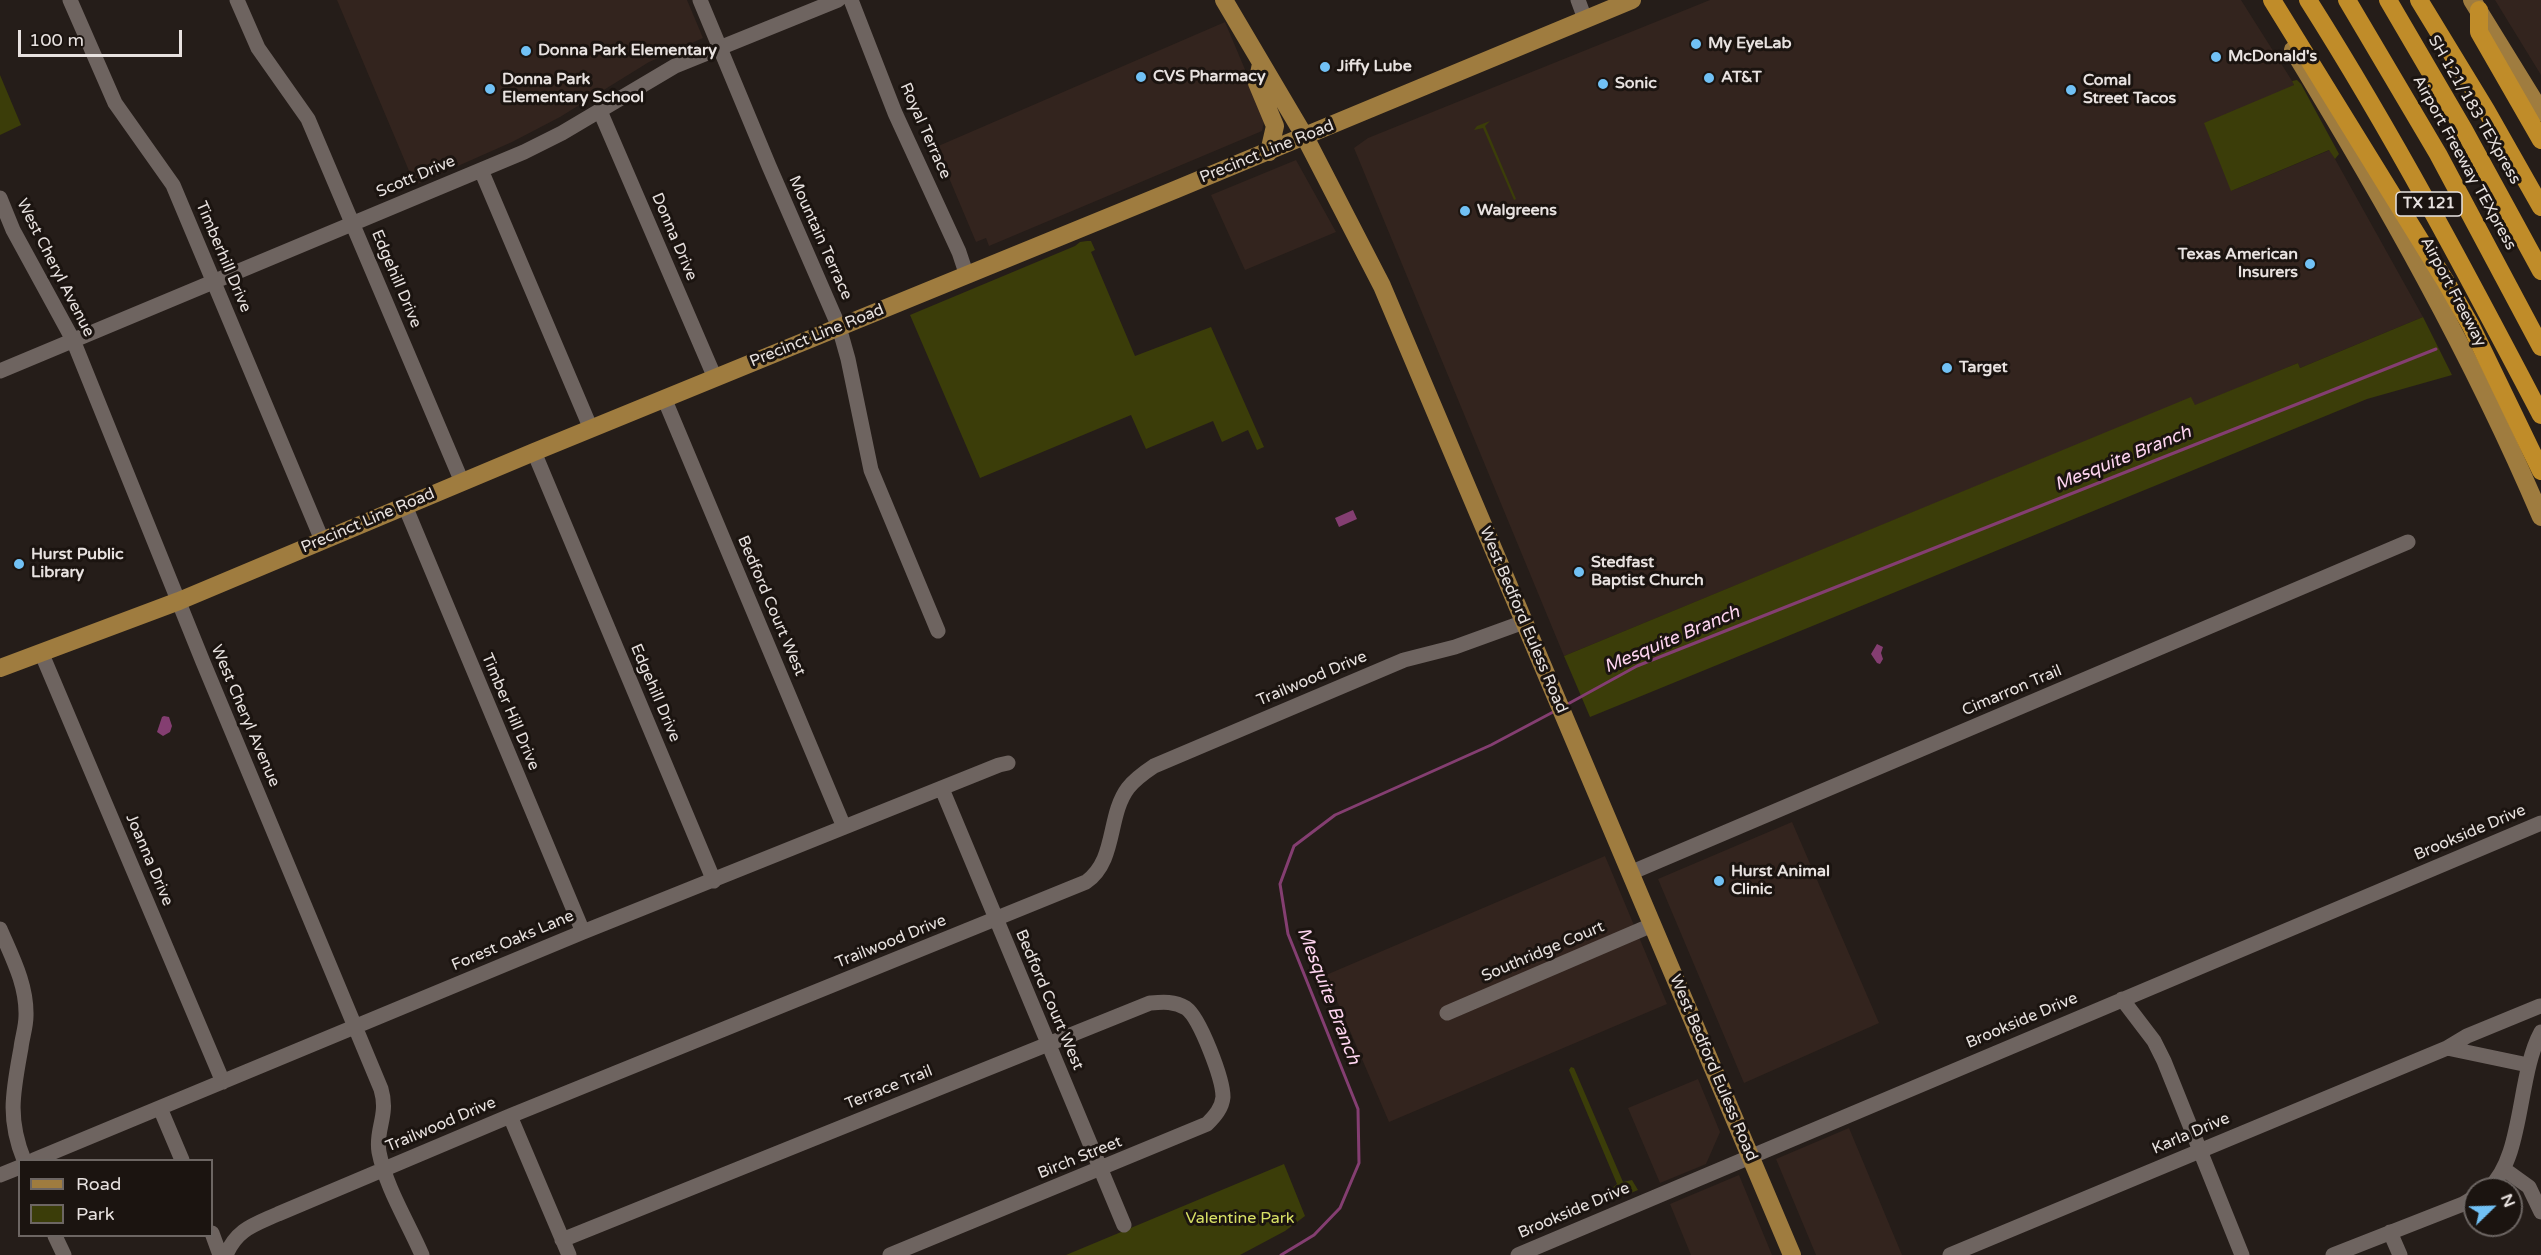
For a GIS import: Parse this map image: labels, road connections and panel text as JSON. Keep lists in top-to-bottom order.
{
  "streets": {
    "highway": [
      "SH 121/183 TEXpress",
      "Airport Freeway TEXpress",
      "TX 121",
      "Airport Freeway"
    ],
    "main road": ["Precinct Line Road", "West Bedford Euless Road"],
    "street": [
      "Royal Terrace",
      "Scott Drive",
      "Donna Drive",
      "Mountain Terrace",
      "Timberhill Drive",
      "West Cheryl Avenue",
      "Edgehill Drive",
      "Bedford Court West",
      "Trailwood Drive",
      "Cimarron Trail",
      "Timber Hill Drive",
      "Brookside Drive",
      "Joanna Drive",
      "Forest Oaks Lane",
      "Southridge Court",
      "Terrace Trail",
      "Karla Drive",
      "Birch Street"
    ]
  },
  "crossings": [
    ["Royal Terrace", "Precinct Line Road"],
    ["Precinct Line Road", "Donna Drive"],
    ["Precinct Line Road", "Mountain Terrace"],
    ["Precinct Line Road", "Timberhill Drive"],
    ["Precinct Line Road", "West Cheryl Avenue"],
    ["Precinct Line Road", "Edgehill Drive"],
    ["Precinct Line Road", "Bedford Court West"],
    ["Precinct Line Road", "West Bedford Euless Road"],
    ["Precinct Line Road", "Timber Hill Drive"],
    ["Precinct Line Road", "Joanna Drive"],
    ["Scott Drive", "Donna Drive"],
    ["Scott Drive", "Mountain Terrace"],
    ["Scott Drive", "Timberhill Drive"],
    ["Scott Drive", "West Cheryl Avenue"],
    ["Scott Drive", "Edgehill Drive"],
    ["West Cheryl Avenue", "Trailwood Drive"],
    ["West Cheryl Avenue", "Forest Oaks Lane"],
    ["Edgehill Drive", "Forest Oaks Lane"],
    ["Bedford Court West", "Trailwood Drive"],
    ["Bedford Court West", "Forest Oaks Lane"],
    ["Bedford Court West", "Terrace Trail"],
    ["Bedford Court West", "Birch Street"],
    ["West Bedford Euless Road", "Trailwood Drive"],
    ["West Bedford Euless Road", "Cimarron Trail"],
    ["West Bedford Euless Road", "Brookside Drive"],
    ["West Bedford Euless Road", "Southridge Court"],
    ["Timber Hill Drive", "Forest Oaks Lane"],
    ["Joanna Drive", "Forest Oaks Lane"],
    ["Terrace Trail", "Birch Street"]
  ],
  "water": ["Mesquite Branch"],
  "parks": ["Valentine Park"],
  "places": [
    "My EyeLab",
    "Donna Park Elementary",
    "McDonald's",
    "Jiffy Lube",
    "CVS Pharmacy",
    "AT&T",
    "Sonic",
    "Donna Park Elementary School",
    "Comal Street Tacos",
    "Walgreens",
    "Texas American Insurers",
    "Target",
    "Hurst Public Library",
    "Stedfast Baptist Church",
    "Hurst Animal Clinic"
  ],
  "legend": ["Road", "Park"],
  "scale_bar": "100 m",
  "north": "top right"
}
